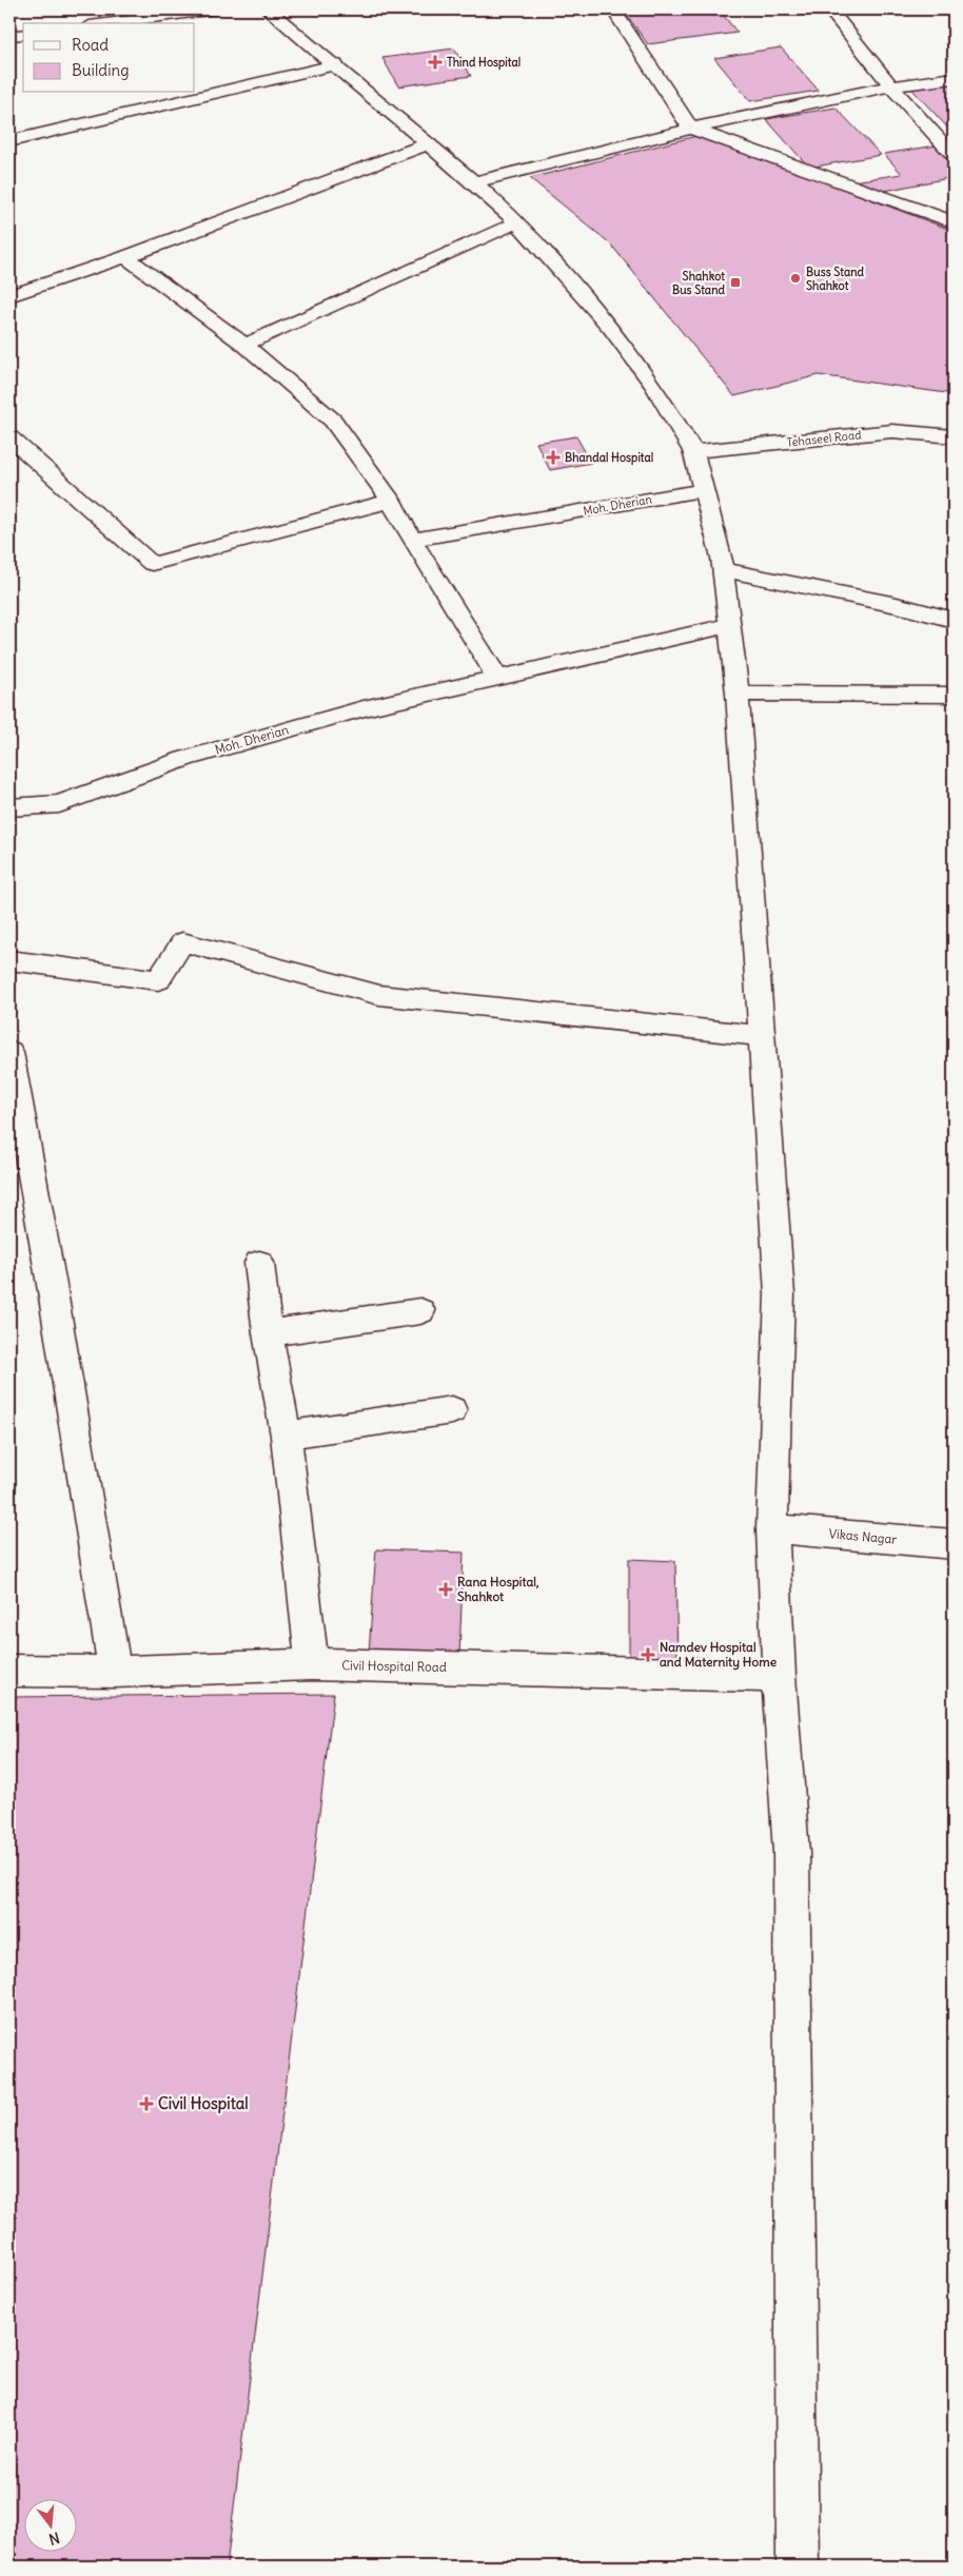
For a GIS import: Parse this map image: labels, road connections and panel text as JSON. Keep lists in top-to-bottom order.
{
  "streets": {
    "street": [
      "Tehaseel Road",
      "Moh. Dherian",
      "Vikas Nagar",
      "Civil Hospital Road"
    ]
  },
  "places": {
    "health": [
      "Thind Hospital",
      "Bhandal Hospital",
      "Rana Hospital, Shahkot",
      "Namdev Hospital and Maternity Home",
      "Civil Hospital"
    ],
    "other": ["Buss Stand Shahkot"],
    "transit": ["Shahkot Bus Stand"]
  },
  "legend": ["Road", "Building"],
  "north": "bottom"
}
